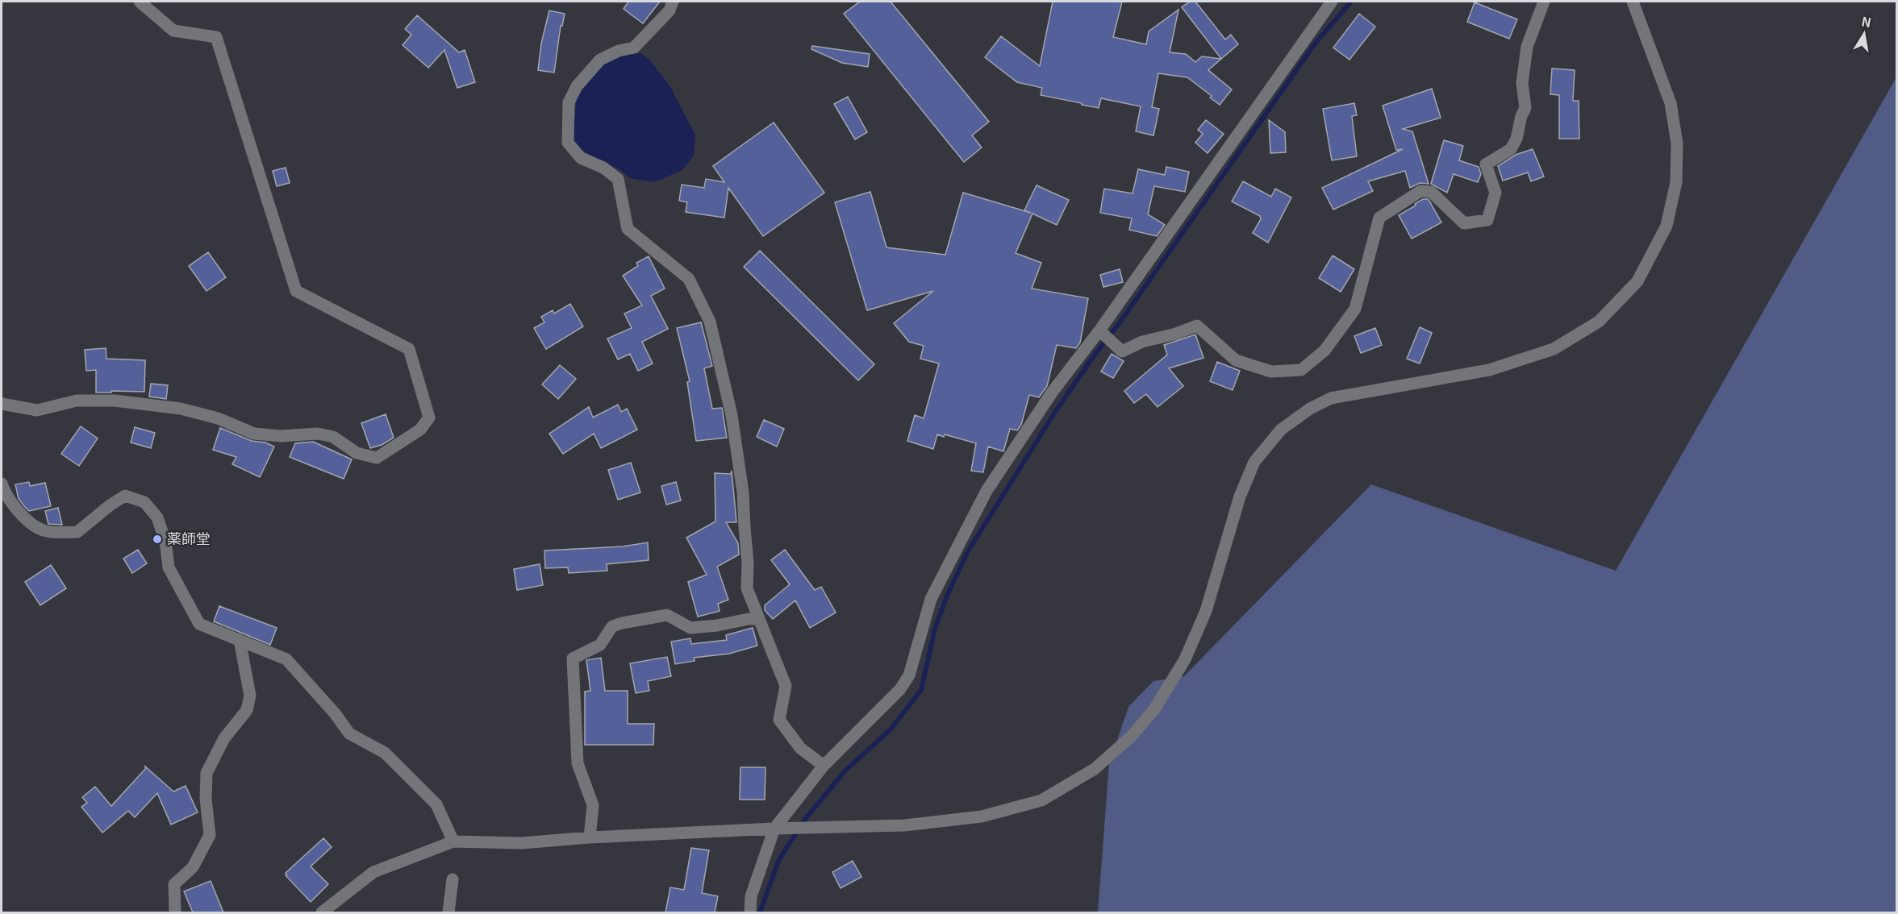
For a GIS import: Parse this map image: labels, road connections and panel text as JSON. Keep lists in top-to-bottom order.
{
  "places": ["薬師堂"],
  "north": "top"
}
